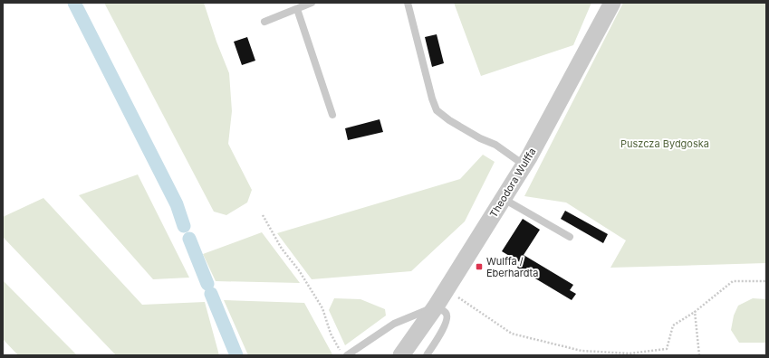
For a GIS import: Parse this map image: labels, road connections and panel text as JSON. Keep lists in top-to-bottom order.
{
  "streets": {
    "street": ["Theodora Wulffa"]
  },
  "parks": ["Puszcza Bydgoska"],
  "places": {
    "transit": ["Wulffa / Eberhardta"]
  }
}
